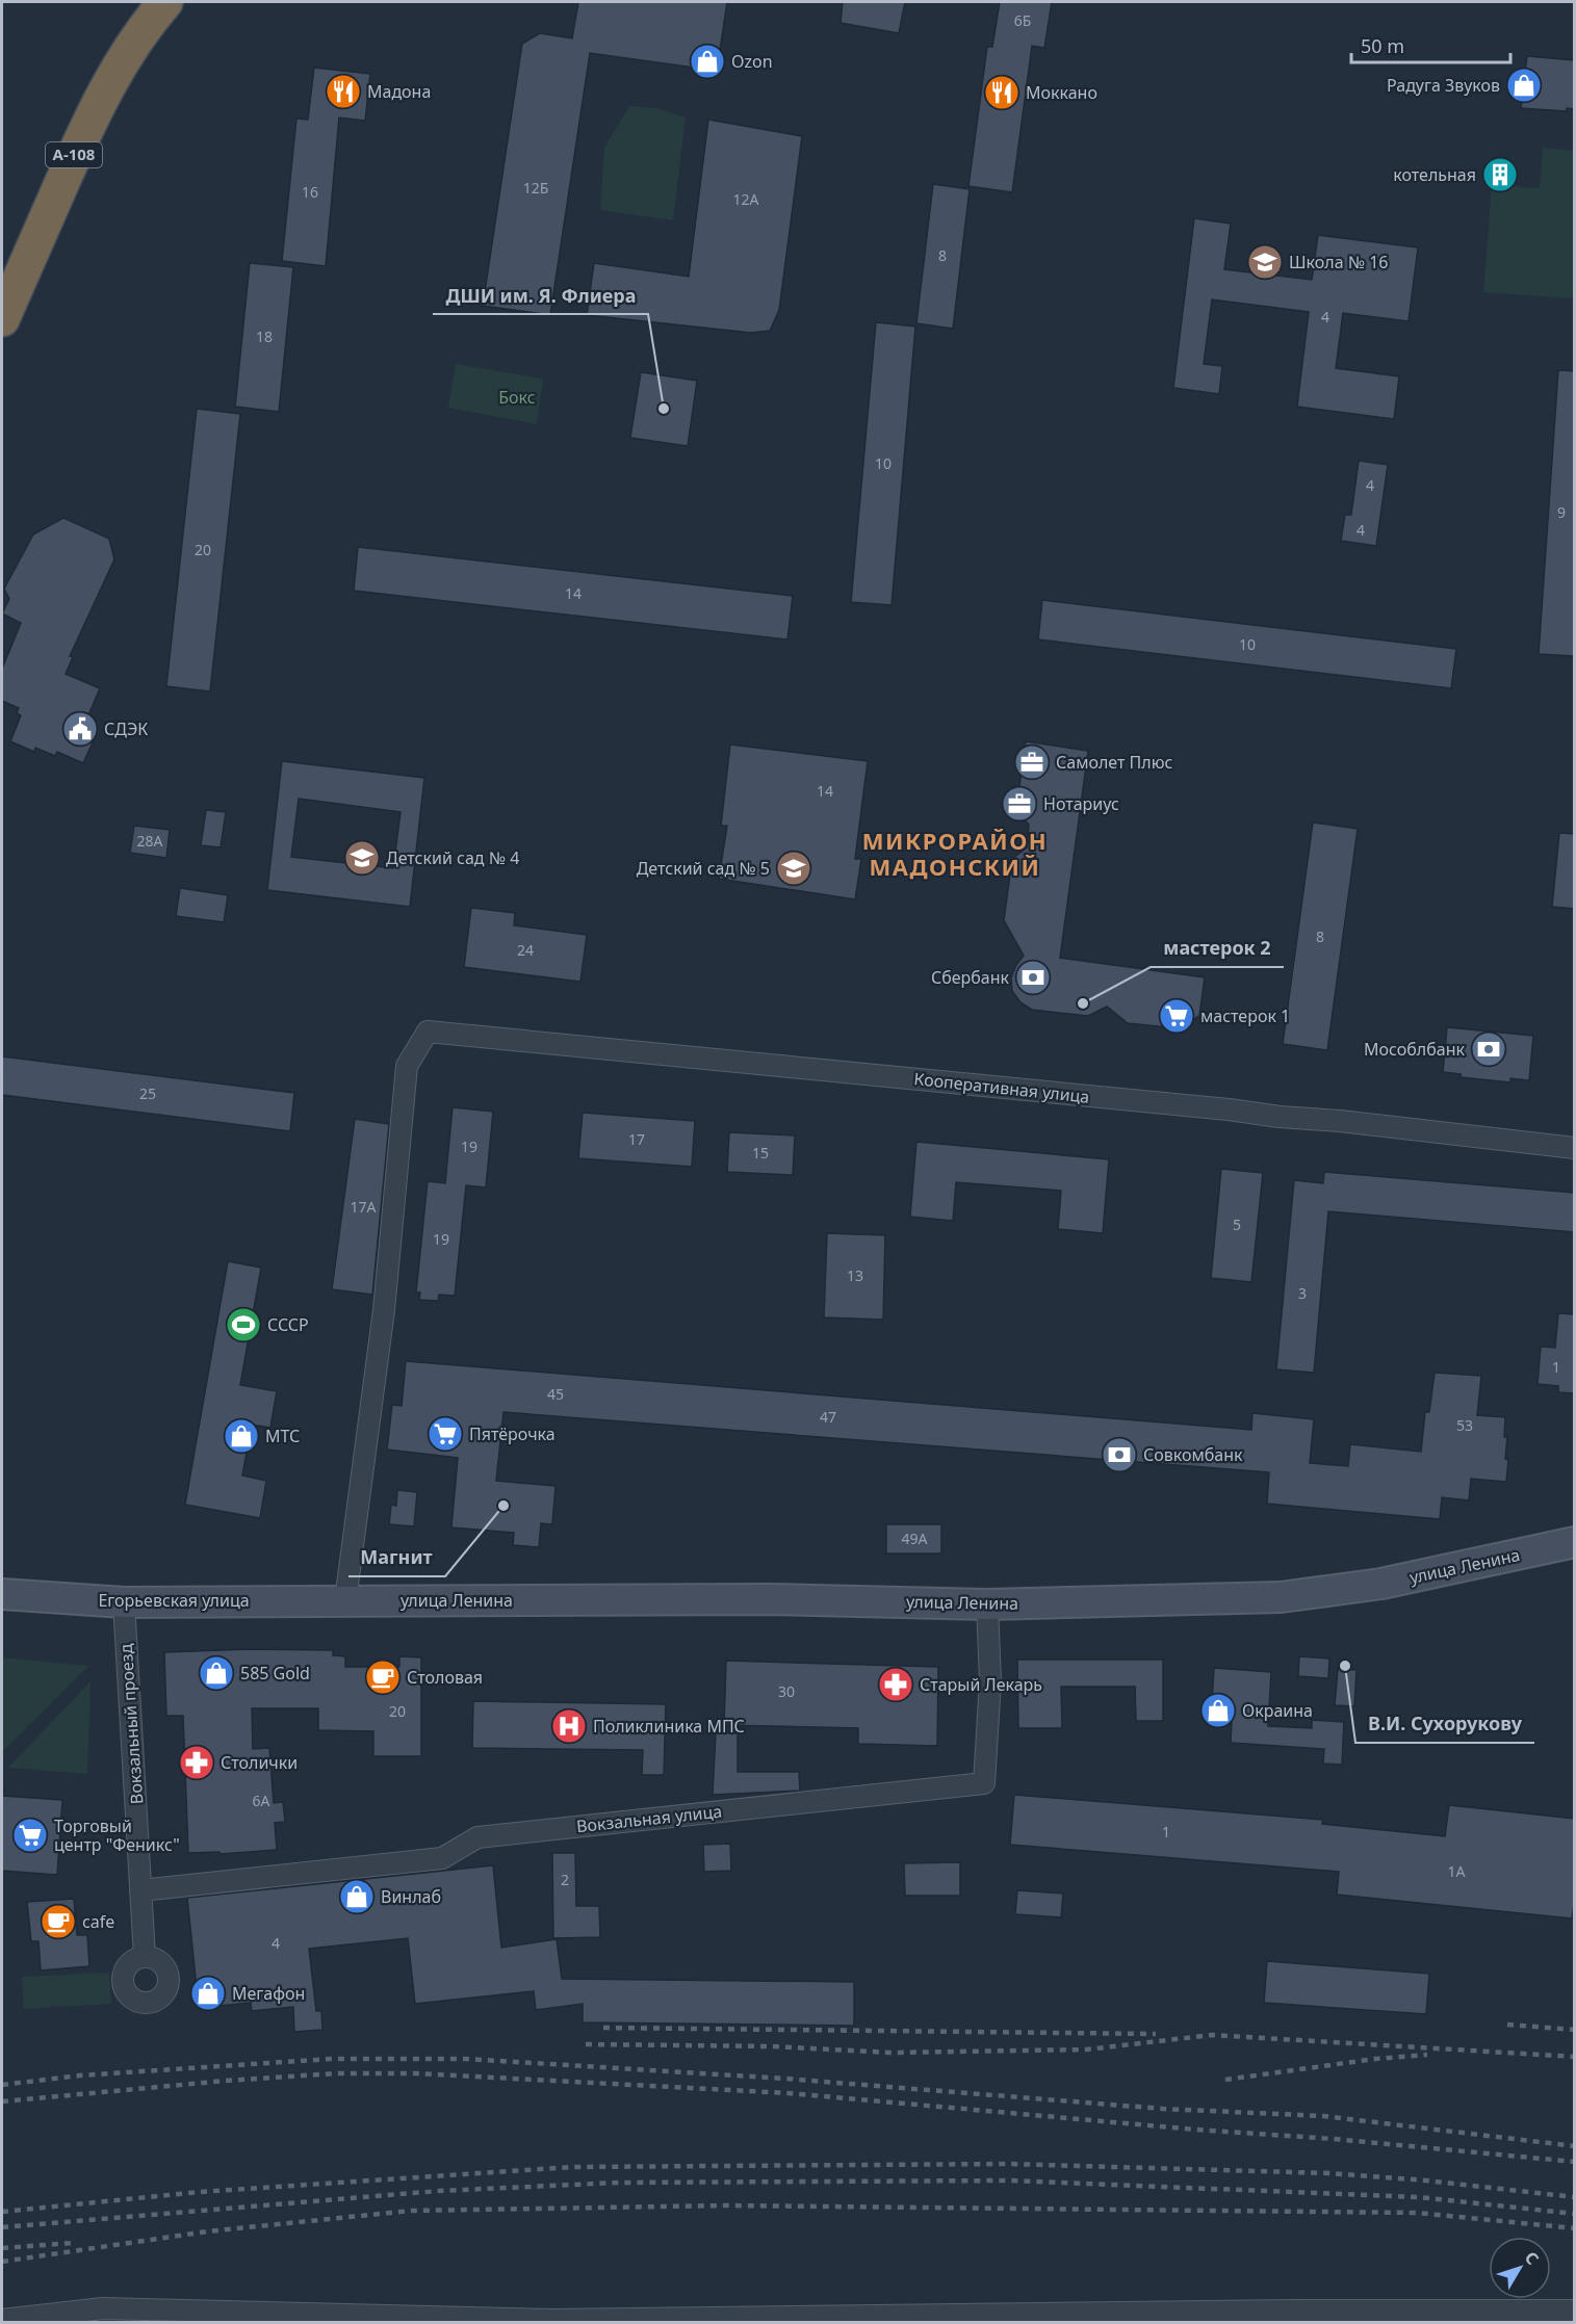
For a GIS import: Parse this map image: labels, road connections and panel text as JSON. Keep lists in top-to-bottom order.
{
  "streets": {
    "highway": ["А-108"],
    "main road": ["улица Ленина", "Егорьевская улица"],
    "street": ["Кооперативная улица", "Вокзальный проезд", "Вокзальная улица"]
  },
  "crossings": [
    ["Кооперативная улица", "улица Ленина"],
    ["Кооперативная улица", "Егорьевская улица"],
    ["улица Ленина", "Егорьевская улица"],
    ["улица Ленина", "Вокзальная улица"],
    ["Егорьевская улица", "Вокзальный проезд"],
    ["Вокзальный проезд", "Вокзальная улица"]
  ],
  "districts": ["МИКРОРАЙОН МАДОНСКИЙ"],
  "parks": ["Бокс"],
  "places": {
    "shop": [
      "Ozon",
      "Радуга Звуков",
      "МТС",
      "585 Gold",
      "Окраина",
      "Винлаб",
      "Мегафон"
    ],
    "restaurant": ["Мадона", "Моккано"],
    "building": ["котельная"],
    "school or university": ["Школа № 16", "Детский сад № 4", "Детский сад № 5"],
    "other": [
      "ДШИ им. Я. Флиера",
      "мастерок 2",
      "Магнит",
      "В.И. Сухорукову"
    ],
    "public building": ["СДЭК"],
    "office": ["Самолет Плюс", "Нотариус"],
    "bank": ["Сбербанк", "Мособлбанк", "Совкомбанк"],
    "supermarket": ["мастерок 1", "Пятёрочка", "Торговый центр \"Феникс\""],
    "sports": ["СССР"],
    "cafe": ["Столовая", "cafe"],
    "pharmacy": ["Старый Лекарь", "Столички"],
    "hospital": ["Поликлиника МПС"]
  },
  "house_numbers": [
    "6Б",
    "12Б",
    "16",
    "12А",
    "8",
    "4",
    "18",
    "10",
    "4",
    "9",
    "4",
    "20",
    "14",
    "10",
    "14",
    "28А",
    "8",
    "24",
    "25",
    "17",
    "19",
    "15",
    "17А",
    "5",
    "19",
    "13",
    "3",
    "1",
    "45",
    "47",
    "53",
    "49А",
    "30",
    "20",
    "6А",
    "1",
    "1А",
    "2",
    "4"
  ],
  "scale_bar": "50 m",
  "north": "top right"
}
